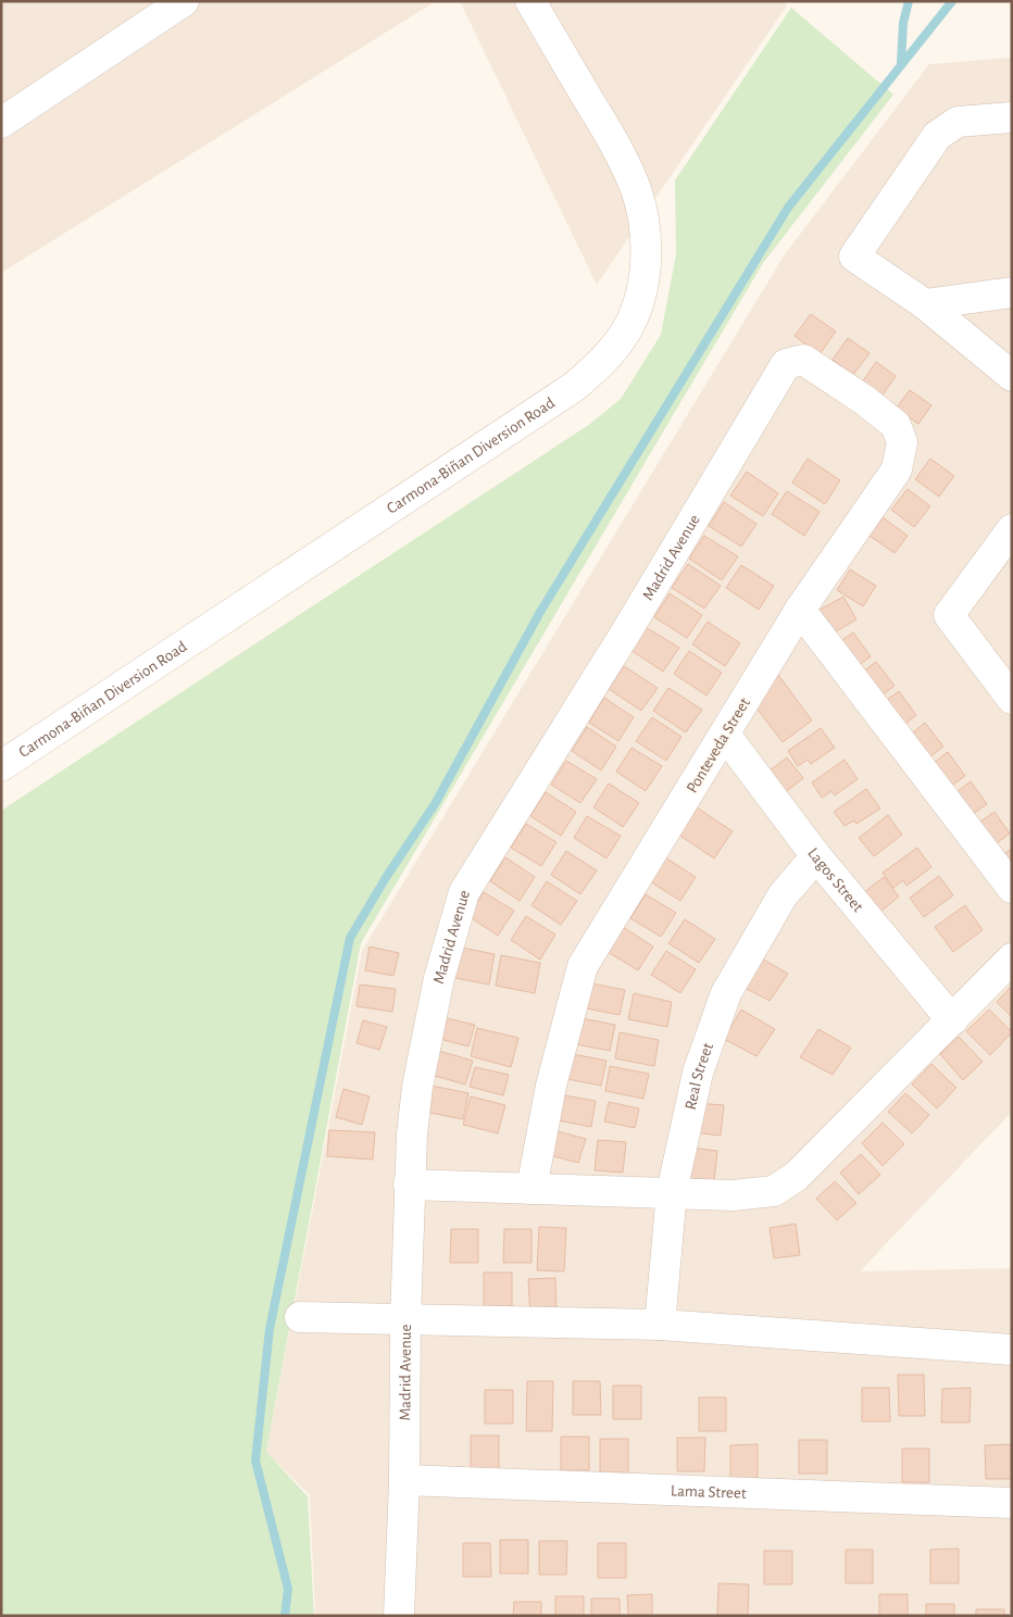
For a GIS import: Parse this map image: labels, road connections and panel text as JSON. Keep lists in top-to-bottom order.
{
  "streets": {
    "street": [
      "Carmona-Biñan Diversion Road",
      "Madrid Avenue",
      "Ponteveda Street",
      "Lagos Street",
      "Real Street",
      "Lama Street"
    ]
  },
  "crossings": [
    ["Madrid Avenue", "Ponteveda Street"],
    ["Madrid Avenue", "Lama Street"],
    ["Ponteveda Street", "Lagos Street"],
    ["Lagos Street", "Real Street"]
  ]
}
